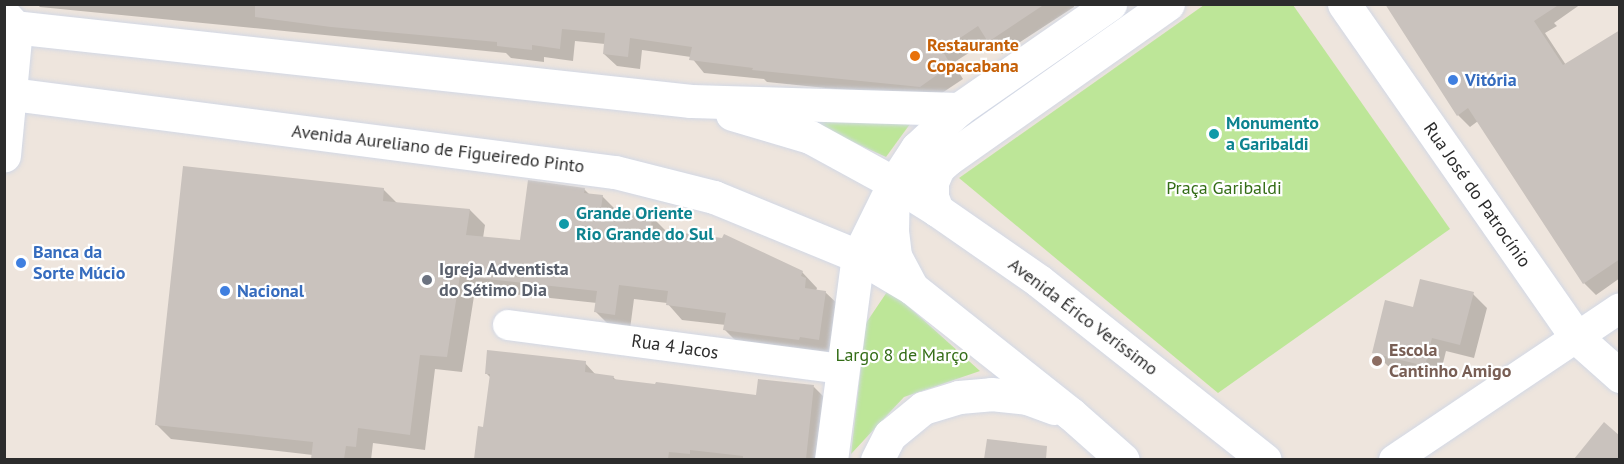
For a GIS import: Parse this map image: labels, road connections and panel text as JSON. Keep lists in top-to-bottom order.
{
  "streets": {
    "main road": ["Avenida Aureliano de Figueiredo Pinto", "Rua José do Patrocínio", "Avenida Érico Veríssimo"],
    "street": ["Rua 4 Jacos"]
  },
  "parks": ["Praça Garibaldi", "Largo 8 de Março"],
  "places": [
    "Restaurante Copacabana",
    "Vitória",
    "Monumento a Garibaldi",
    "Grande Oriente Rio Grande do Sul",
    "Banca da Sorte Múcio",
    "Igreja Adventista do Sétimo Dia",
    "Nacional",
    "Escola Cantinho Amigo"
  ]
}
